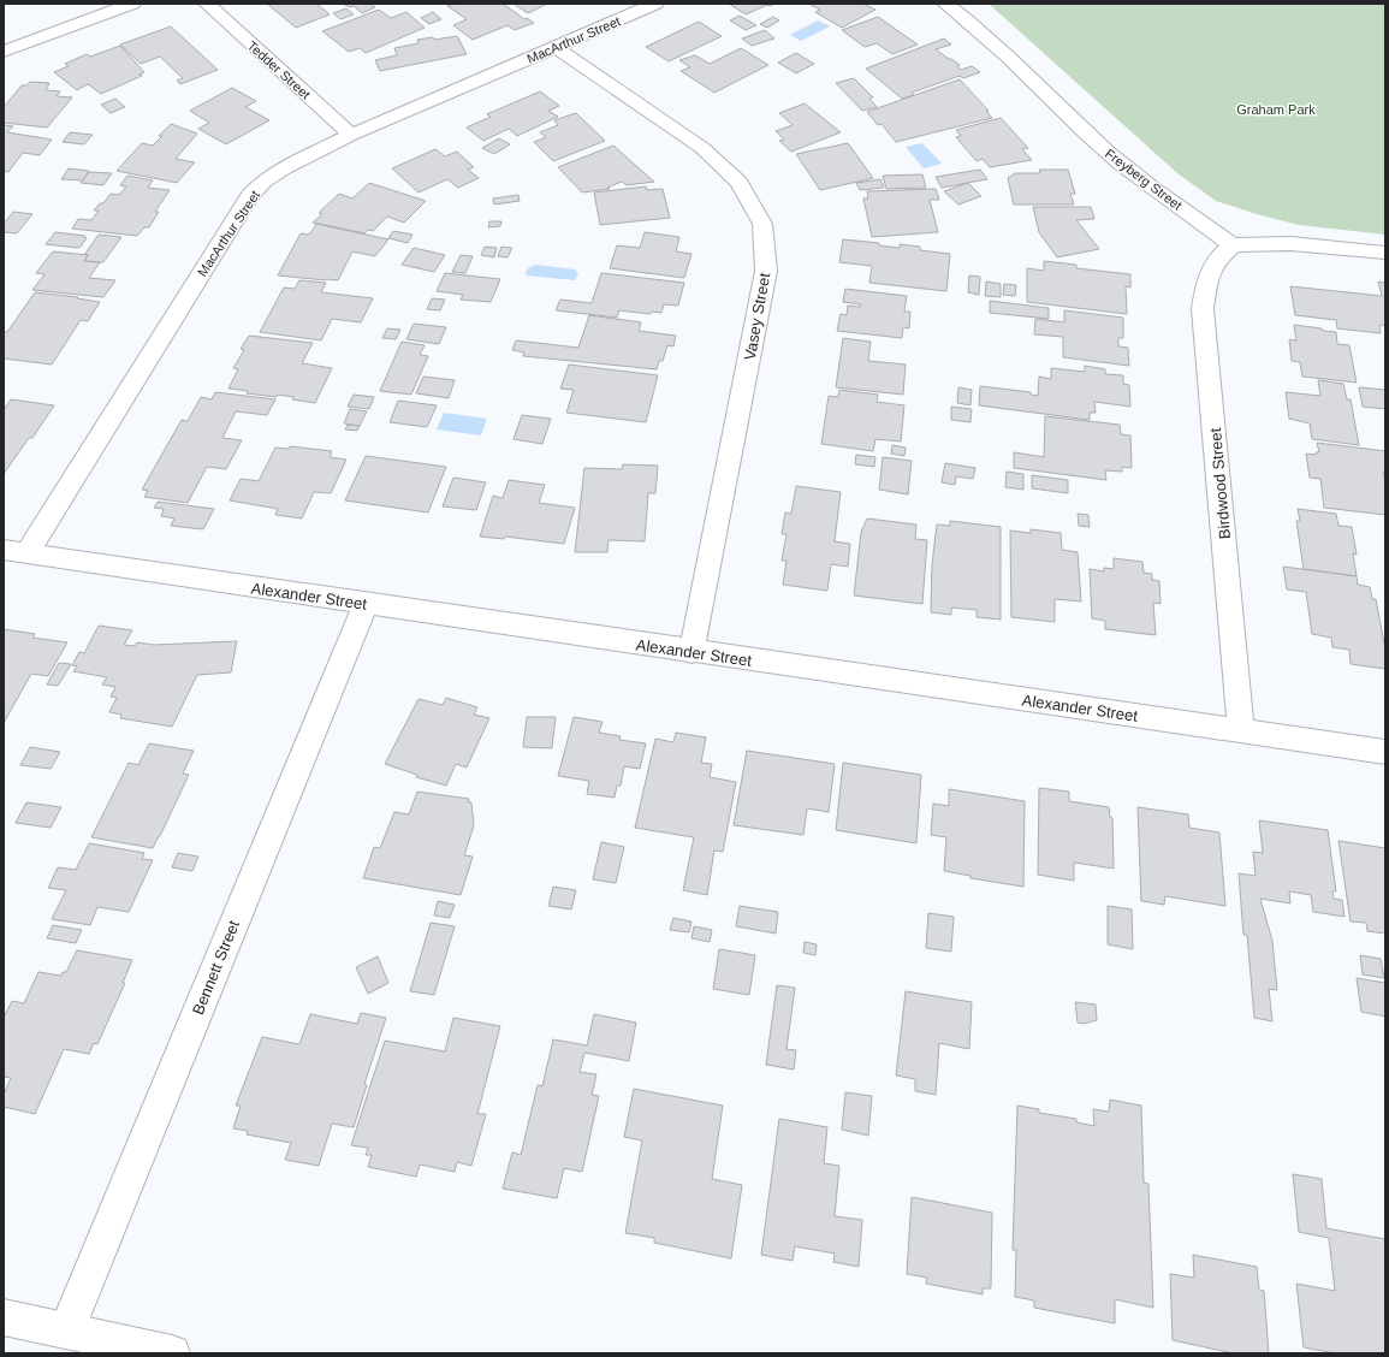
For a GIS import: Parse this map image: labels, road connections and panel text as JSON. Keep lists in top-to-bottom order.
{
  "streets": {
    "street": [
      "MacArthur Street",
      "Tedder Street",
      "Freyberg Street",
      "Vasey Street",
      "Birdwood Street",
      "Alexander Street",
      "Bennett Street"
    ]
  },
  "crossings": [
    ["MacArthur Street", "Tedder Street"],
    ["MacArthur Street", "Vasey Street"],
    ["MacArthur Street", "Alexander Street"],
    ["Freyberg Street", "Birdwood Street"],
    ["Vasey Street", "Alexander Street"],
    ["Birdwood Street", "Alexander Street"],
    ["Alexander Street", "Bennett Street"]
  ],
  "parks": ["Graham Park"]
}
